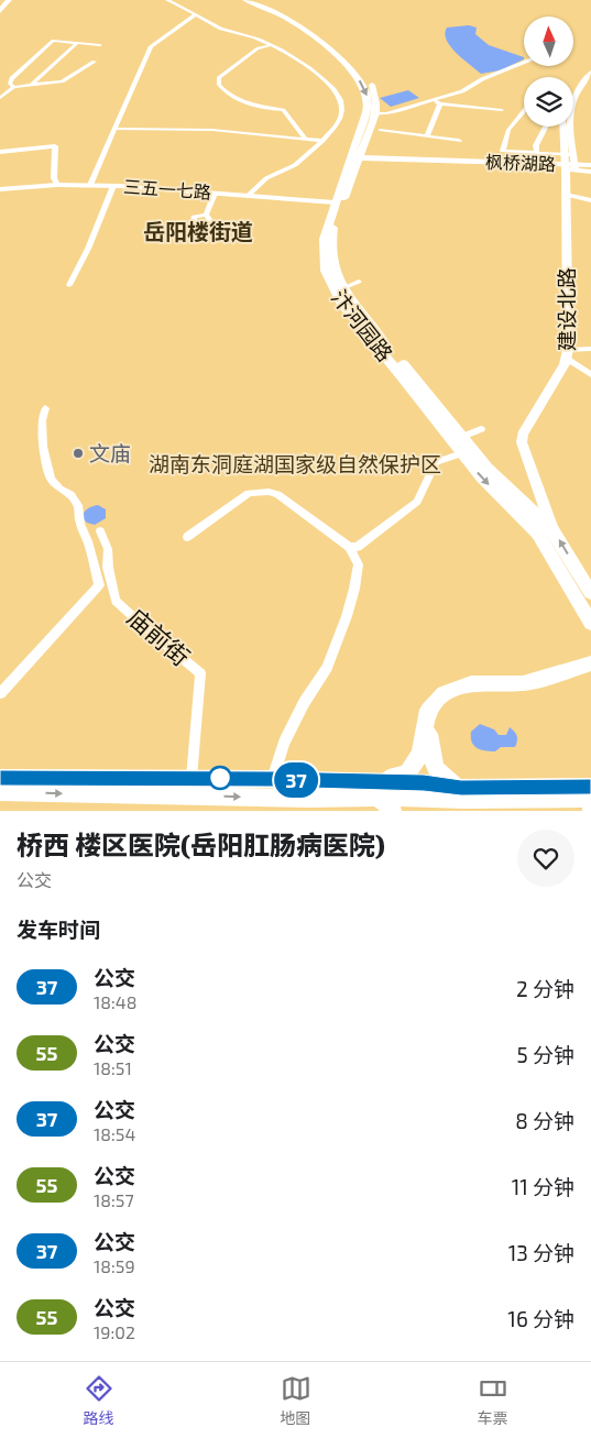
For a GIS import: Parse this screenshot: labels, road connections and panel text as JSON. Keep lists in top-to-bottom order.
{
  "streets": {
    "main road": [
      "枫桥湖路",
      "三五一七路",
      "建设北路",
      "汴河园路"
    ],
    "street": ["庙前街"]
  },
  "crossings": [
    ["枫桥湖路", "汴河园路"],
    ["三五一七路", "汴河园路"],
    ["建设北路", "汴河园路"]
  ],
  "districts": ["岳阳楼街道"],
  "parks": ["湖南东洞庭湖国家级自然保护区"],
  "places": ["文庙"],
  "lines": ["bus line 37"],
  "north": "top",
  "page": {
    "on_map": "37",
    "heading": [
      ["桥西 楼区医院(岳阳肛肠病医院)", "公交"],
      "发车时间"
    ],
    "list": [
      {
        "mark": "37",
        "name": "公交",
        "note": "18:48",
        "value": "2 分钟"
      },
      {
        "mark": "55",
        "name": "公交",
        "note": "18:51",
        "value": "5 分钟"
      },
      {
        "mark": "37",
        "name": "公交",
        "note": "18:54",
        "value": "8 分钟"
      },
      {
        "mark": "55",
        "name": "公交",
        "note": "18:57",
        "value": "11 分钟"
      },
      {
        "mark": "37",
        "name": "公交",
        "note": "18:59",
        "value": "13 分钟"
      },
      {
        "mark": "55",
        "name": "公交",
        "note": "19:02",
        "value": "16 分钟"
      }
    ],
    "tabs": ["路线", "地图", "车票"]
  }
}
